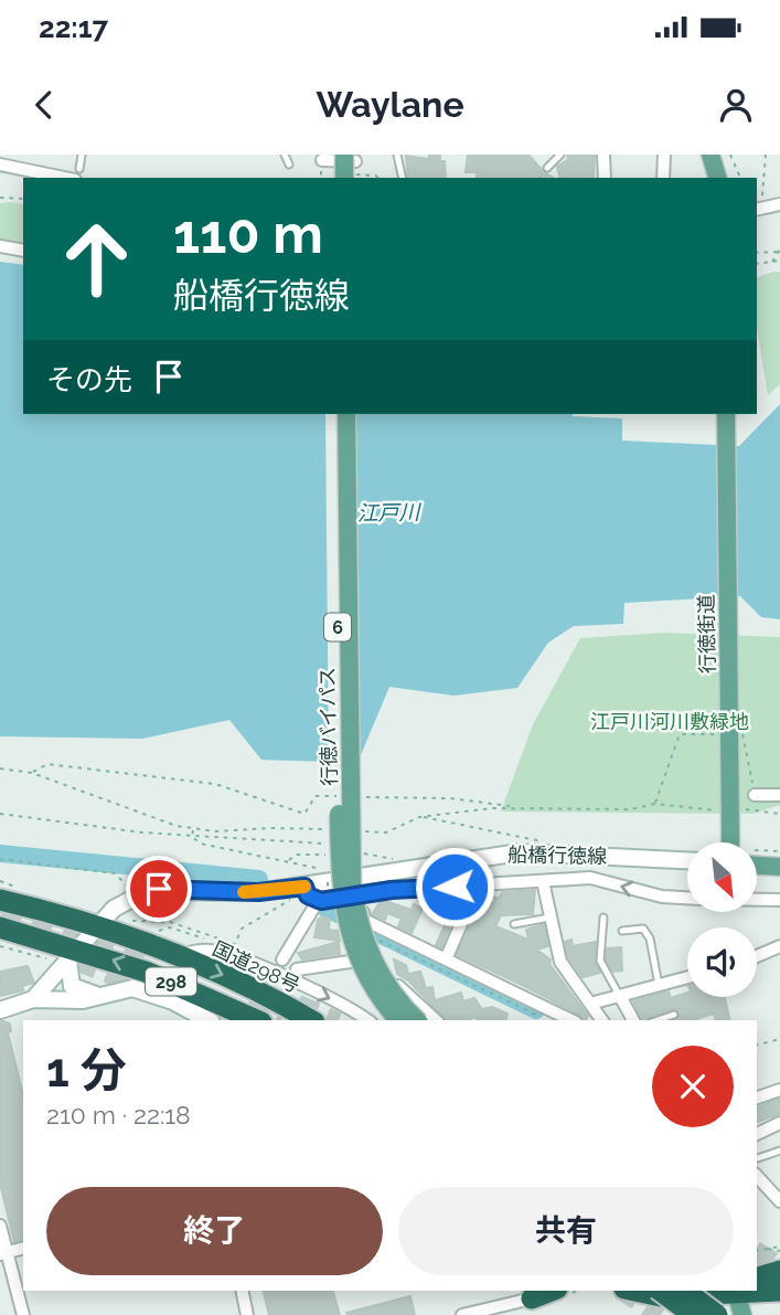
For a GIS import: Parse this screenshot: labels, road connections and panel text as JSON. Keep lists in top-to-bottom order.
{
  "streets": {
    "highway": ["国道298号", "298"],
    "main road": [
      "6",
      "行徳街道",
      "行徳バイパス",
      "船橋行徳線"
    ]
  },
  "crossings": [
    ["船橋行徳線", "国道298号"],
    ["船橋行徳線", "298"],
    ["国道298号", "298"]
  ],
  "water": ["江戸川"],
  "parks": ["江戸川河川敷緑地"],
  "north": "bottom right",
  "page": {
    "status": "22:17",
    "header": "Waylane",
    "turn": ["110 m", "船橋行徳線"],
    "then": "その先",
    "heading": ["1 分", "210 m · 22:18"],
    "buttons": ["終了", "共有"]
  }
}
